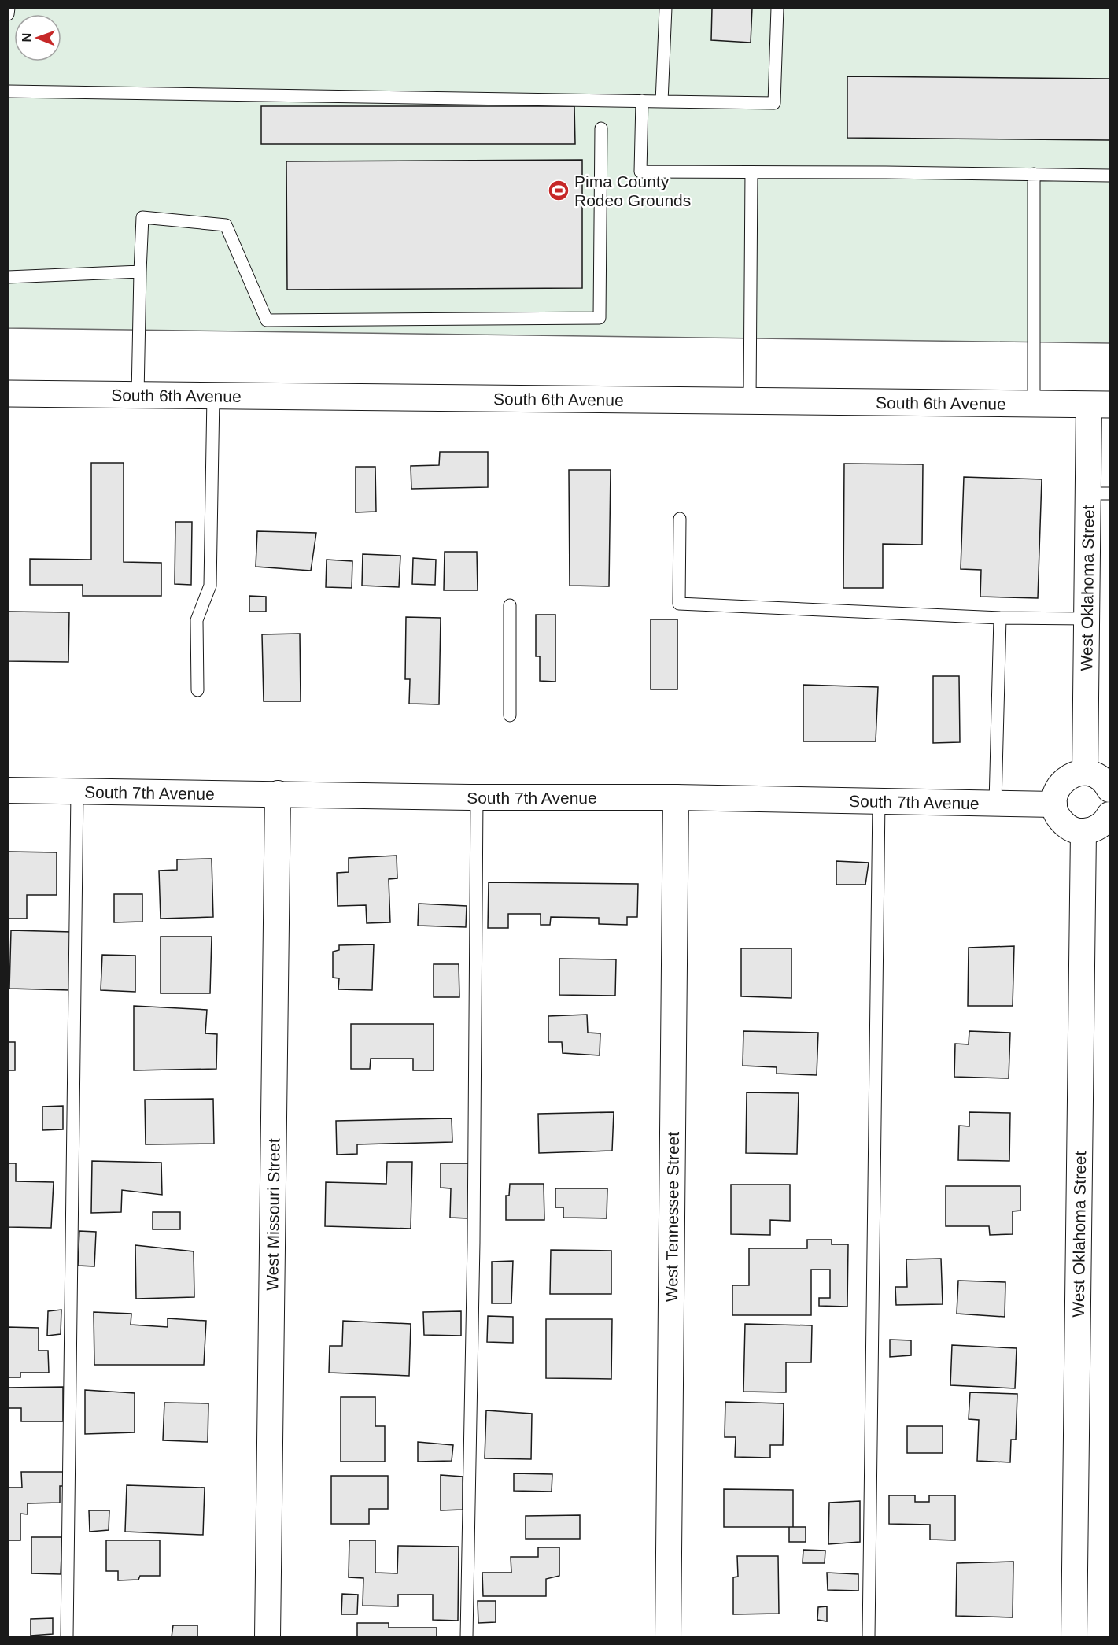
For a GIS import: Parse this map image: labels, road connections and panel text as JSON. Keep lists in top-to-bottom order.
{
  "streets": {
    "main road": ["South 6th Avenue"],
    "street": [
      "West Oklahoma Street",
      "South 7th Avenue",
      "West Missouri Street",
      "West Tennessee Street"
    ]
  },
  "crossings": [
    ["South 6th Avenue", "West Oklahoma Street"],
    ["South 7th Avenue", "West Missouri Street"],
    ["South 7th Avenue", "West Tennessee Street"]
  ],
  "places": {
    "sports": ["Pima County Rodeo Grounds"]
  },
  "north": "left"
}
